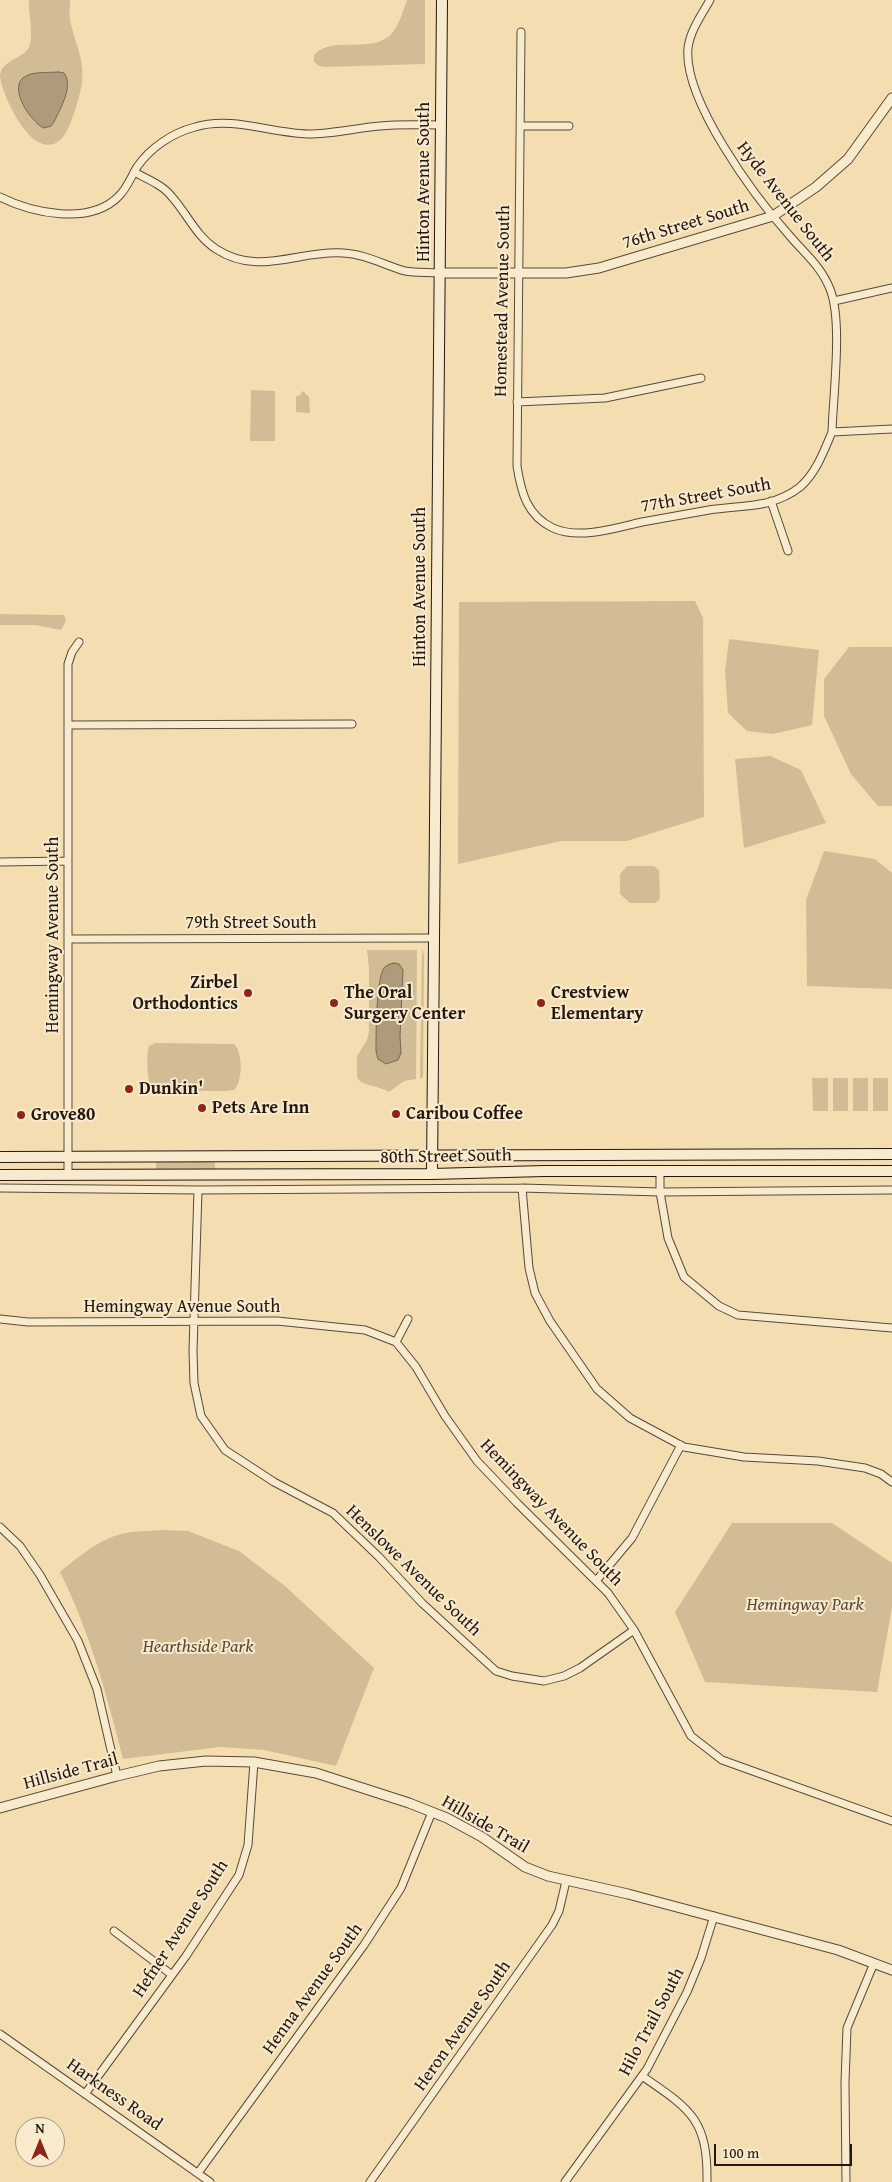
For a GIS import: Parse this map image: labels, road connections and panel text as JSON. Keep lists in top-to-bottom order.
{
  "streets": {
    "main road": ["Hinton Avenue South", "80th Street South"],
    "street": [
      "Hyde Avenue South",
      "76th Street South",
      "Homestead Avenue South",
      "77th Street South",
      "79th Street South",
      "Hemingway Avenue South",
      "Henslowe Avenue South",
      "Hillside Trail",
      "Hefner Avenue South",
      "Henna Avenue South",
      "Hilo Trail South",
      "Heron Avenue South",
      "Harkness Road"
    ]
  },
  "crossings": [
    ["Hinton Avenue South", "76th Street South"],
    ["Hinton Avenue South", "79th Street South"],
    ["Hinton Avenue South", "80th Street South"],
    ["Hyde Avenue South", "76th Street South"],
    ["Hyde Avenue South", "77th Street South"],
    ["76th Street South", "Homestead Avenue South"],
    ["Homestead Avenue South", "77th Street South"],
    ["79th Street South", "Hemingway Avenue South"],
    ["Hemingway Avenue South", "80th Street South"],
    ["Hemingway Avenue South", "Henslowe Avenue South"],
    ["80th Street South", "Henslowe Avenue South"],
    ["Hillside Trail", "Hefner Avenue South"],
    ["Hillside Trail", "Henna Avenue South"],
    ["Hillside Trail", "Hilo Trail South"],
    ["Hillside Trail", "Heron Avenue South"],
    ["Hefner Avenue South", "Harkness Road"],
    ["Henna Avenue South", "Harkness Road"]
  ],
  "parks": ["Hemingway Park", "Hearthside Park"],
  "places": [
    "Zirbel Orthodontics",
    "The Oral Surgery Center",
    "Crestview Elementary",
    "Dunkin'",
    "Pets Are Inn",
    "Caribou Coffee",
    "Grove80"
  ],
  "scale_bar": "100 m",
  "north": "top"
}
